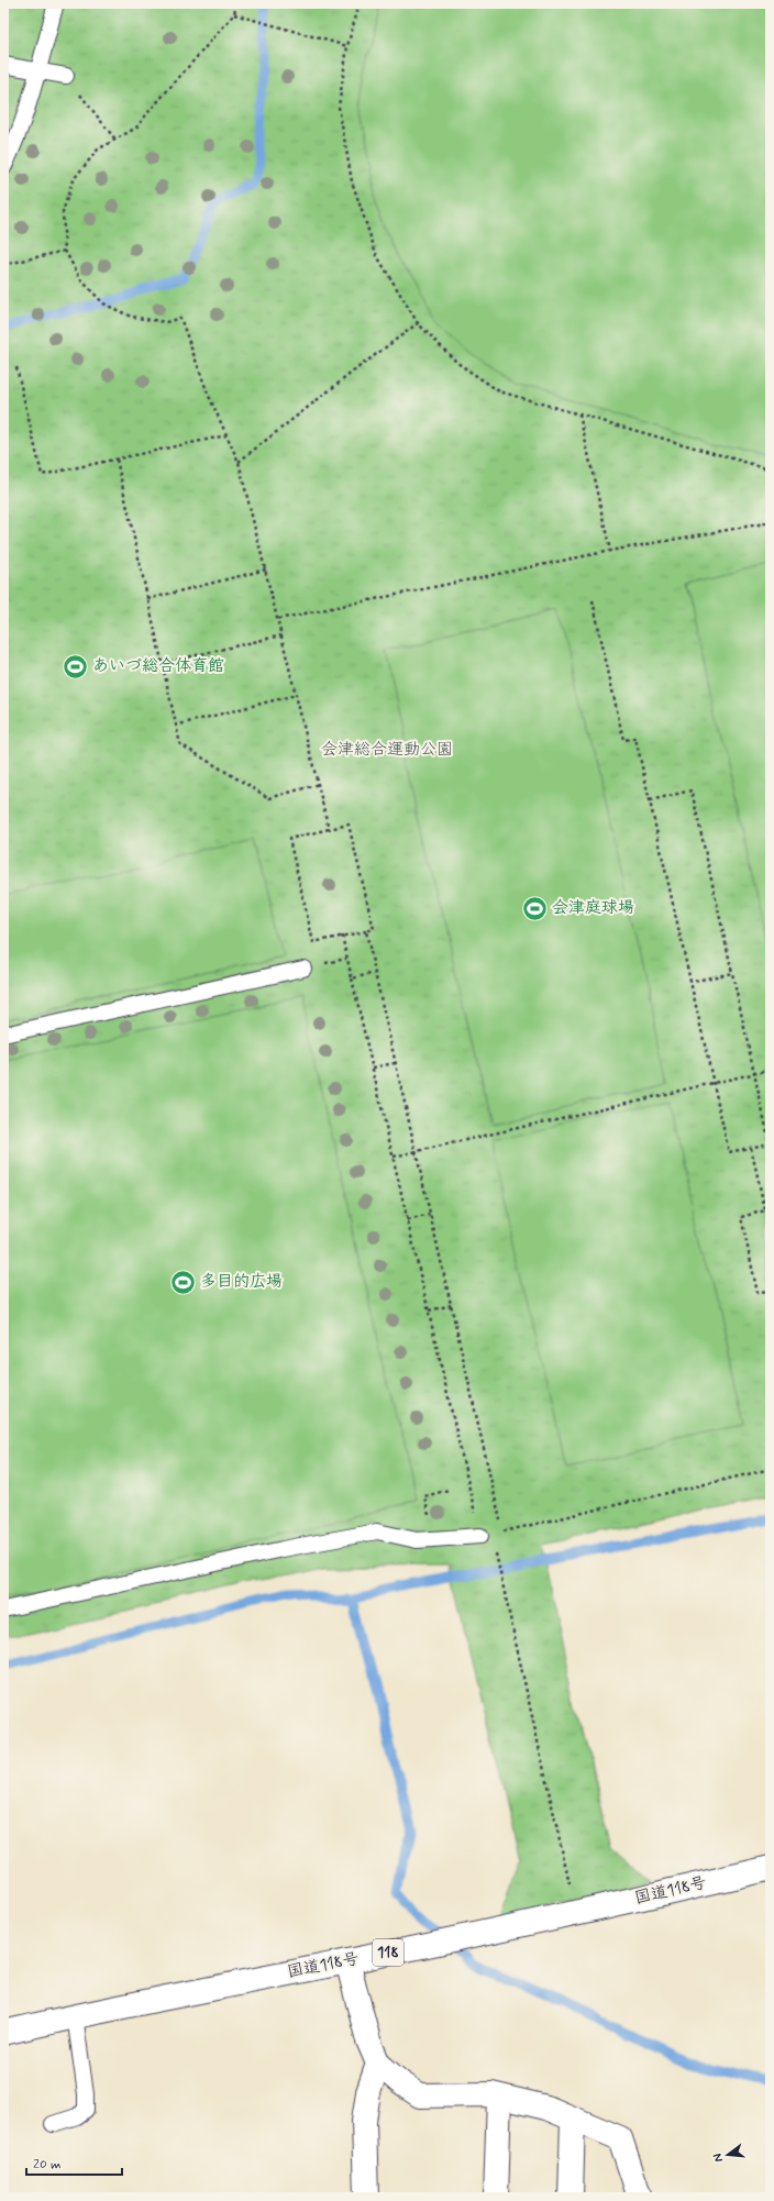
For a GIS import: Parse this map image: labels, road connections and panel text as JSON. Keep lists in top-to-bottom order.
{
  "streets": {
    "main road": ["国道118号", "118"]
  },
  "parks": ["会津総合運動公園"],
  "places": {
    "sports": ["あいづ総合体育館", "会津庭球場", "多目的広場"]
  },
  "scale_bar": "20 m",
  "north": "left"
}
